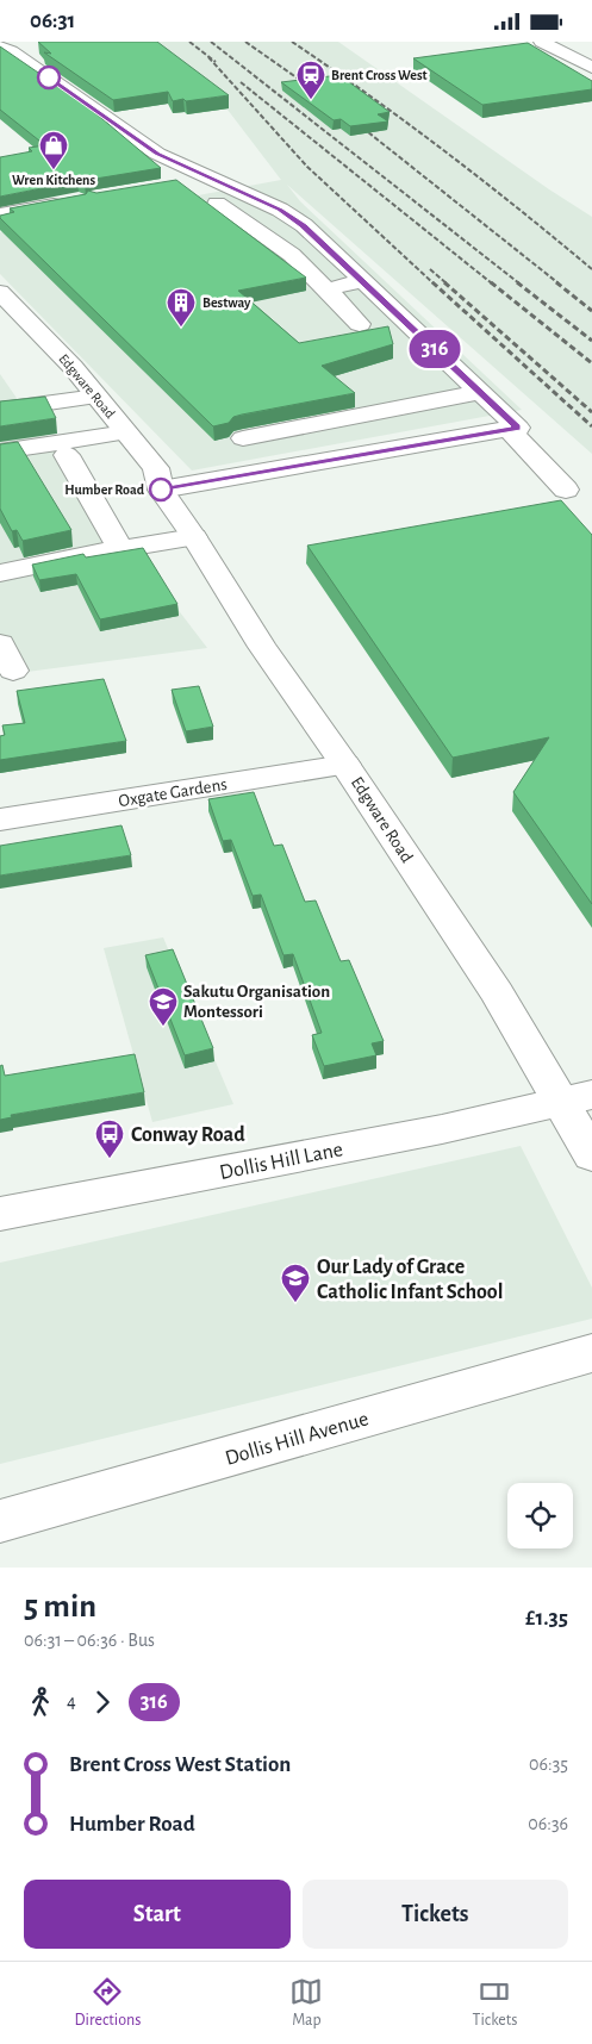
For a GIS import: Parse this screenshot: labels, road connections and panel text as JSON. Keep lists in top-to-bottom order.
{
  "streets": {
    "street": [
      "Edgware Road",
      "Oxgate Gardens",
      "Dollis Hill Lane",
      "Dollis Hill Avenue"
    ]
  },
  "crossings": [
    ["Edgware Road", "Oxgate Gardens"],
    ["Edgware Road", "Dollis Hill Lane"]
  ],
  "places": {
    "station": ["Brent Cross West"],
    "shop": ["Wren Kitchens"],
    "building": ["Bestway"],
    "other": ["Humber Road"],
    "school or university": ["Sakutu Organisation Montessori", "Our Lady of Grace Catholic Infant School"],
    "bus stop": ["Conway Road"]
  },
  "lines": ["bus line 316"],
  "page": {
    "status": "06:31",
    "on_map": "316",
    "heading": ["5 min", "06:31 – 06:36 · Bus", "£1.35"],
    "legs": ["4", "316"],
    "list": [
      {
        "name": "Brent Cross West Station",
        "value": "06:35"
      },
      {
        "name": "Humber Road",
        "value": "06:36"
      }
    ],
    "buttons": ["Start", "Tickets"],
    "tabs": ["Directions", "Map", "Tickets"]
  }
}
